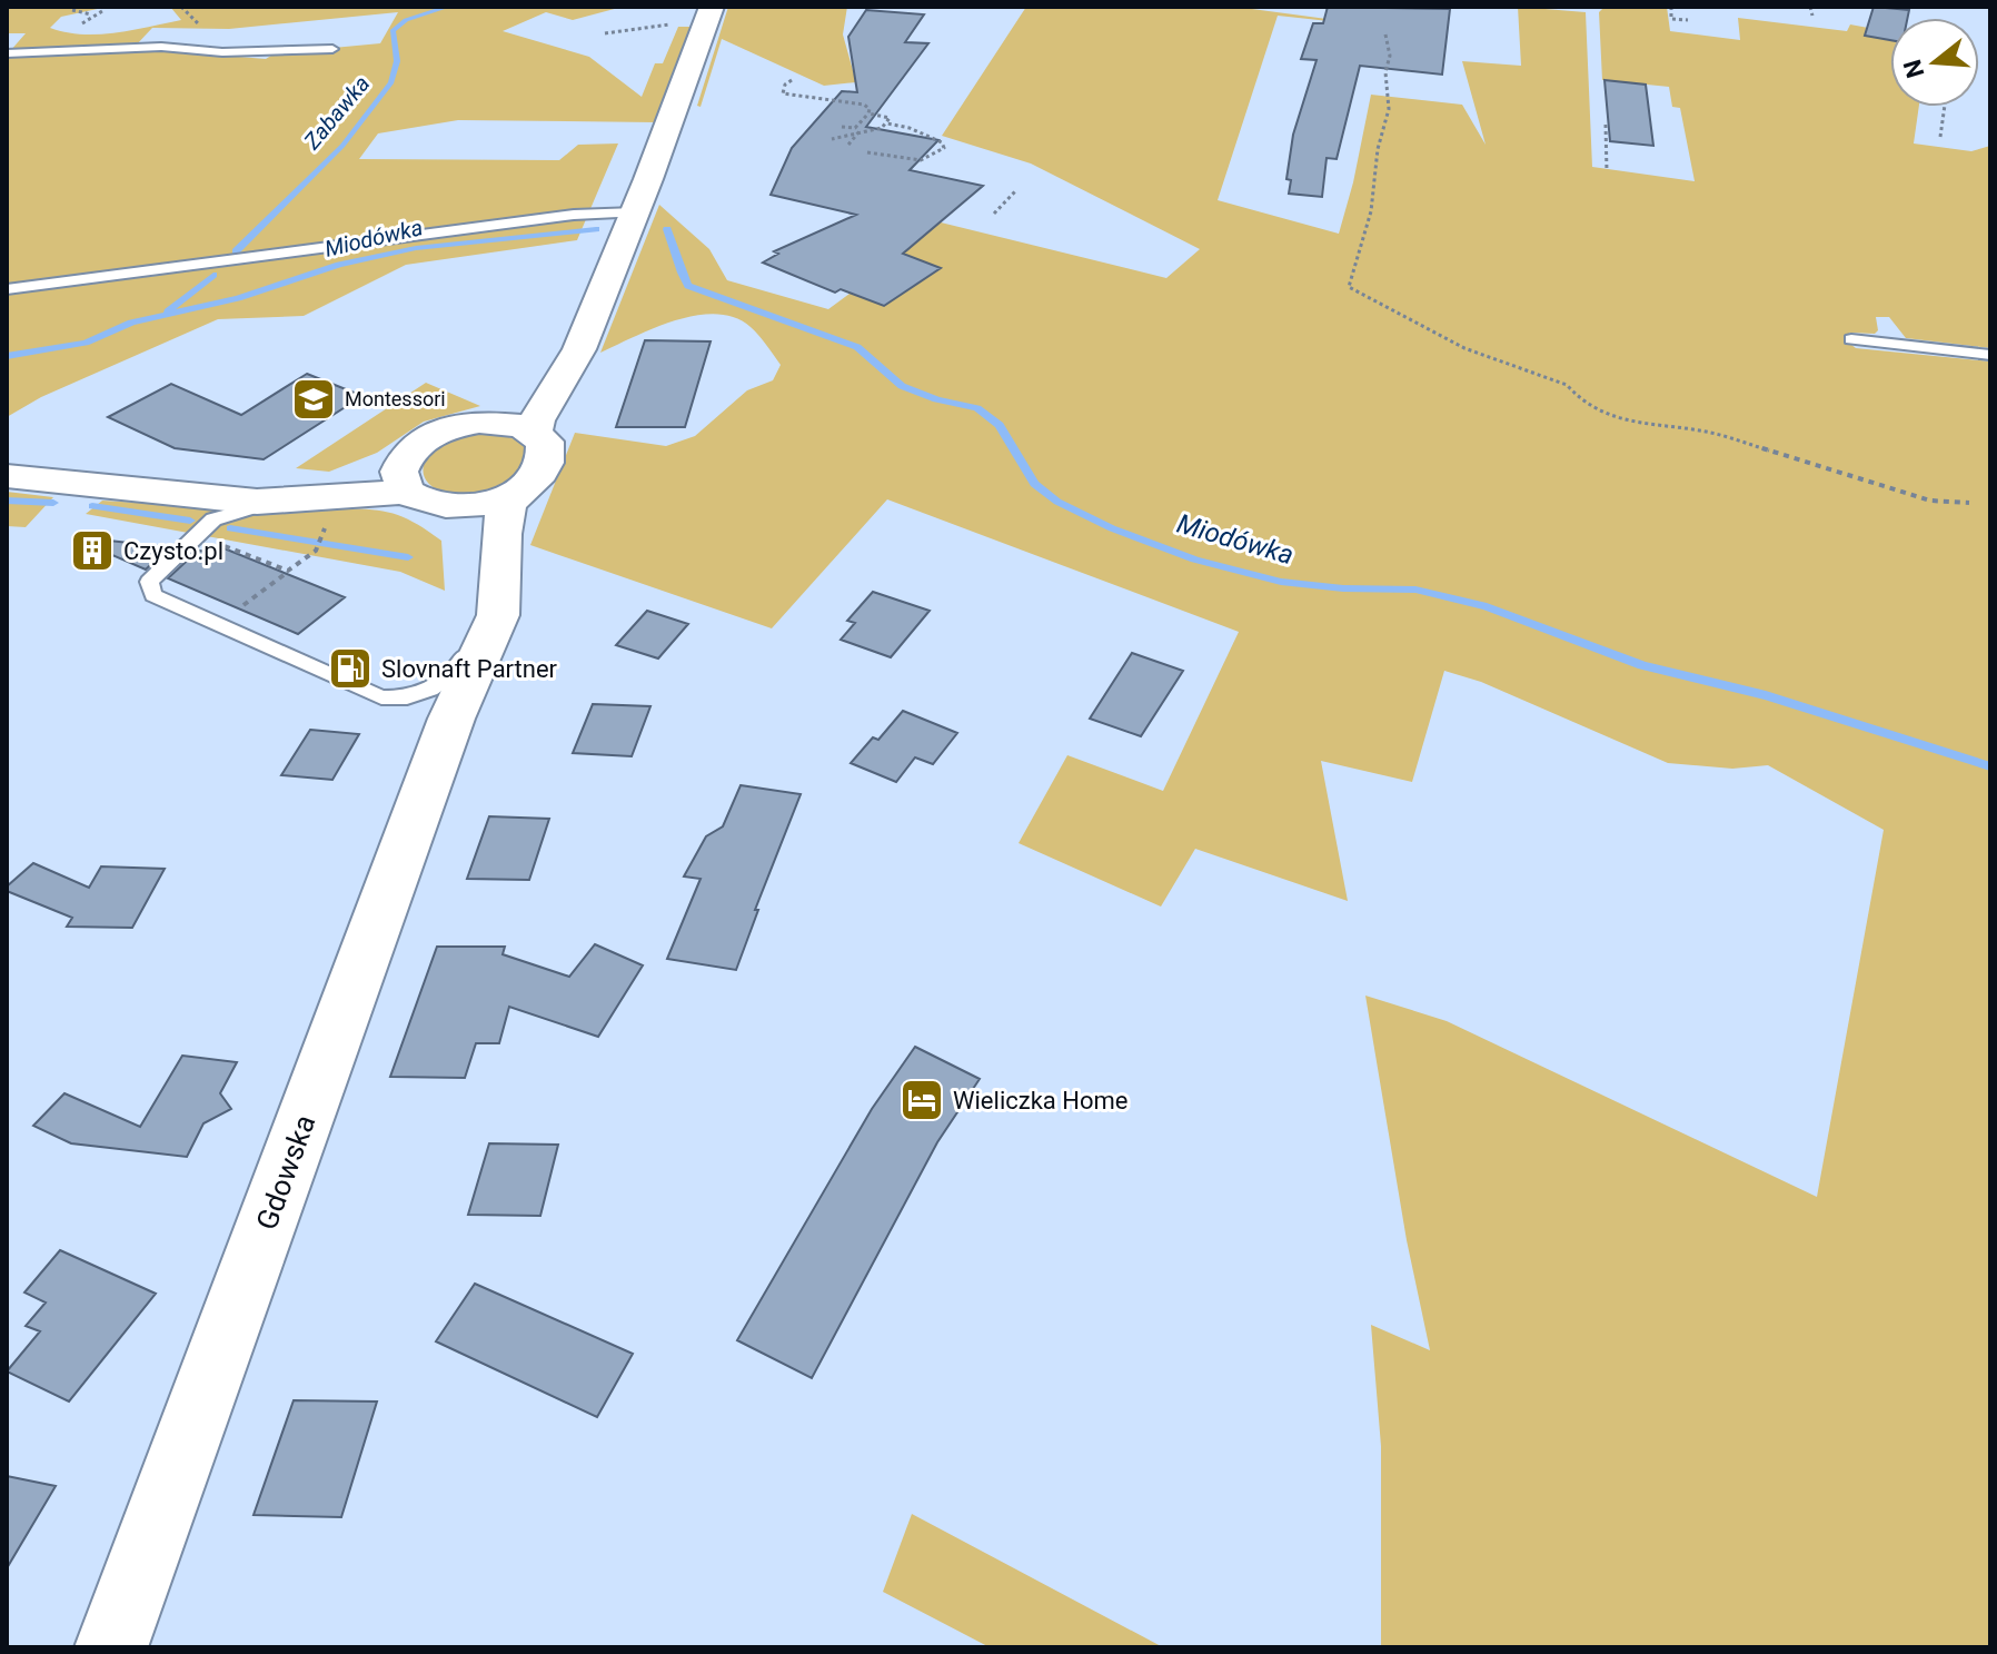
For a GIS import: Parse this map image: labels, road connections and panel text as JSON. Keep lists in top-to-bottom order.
{
  "streets": {
    "main road": ["Gdowska"]
  },
  "water": ["Zabawka", "Miodówka"],
  "places": {
    "school or university": ["Montessori"],
    "building": ["Czysto.pl"],
    "fuel station": ["Slovnaft Partner"],
    "hotel": ["Wieliczka Home"]
  },
  "north": "left"
}
